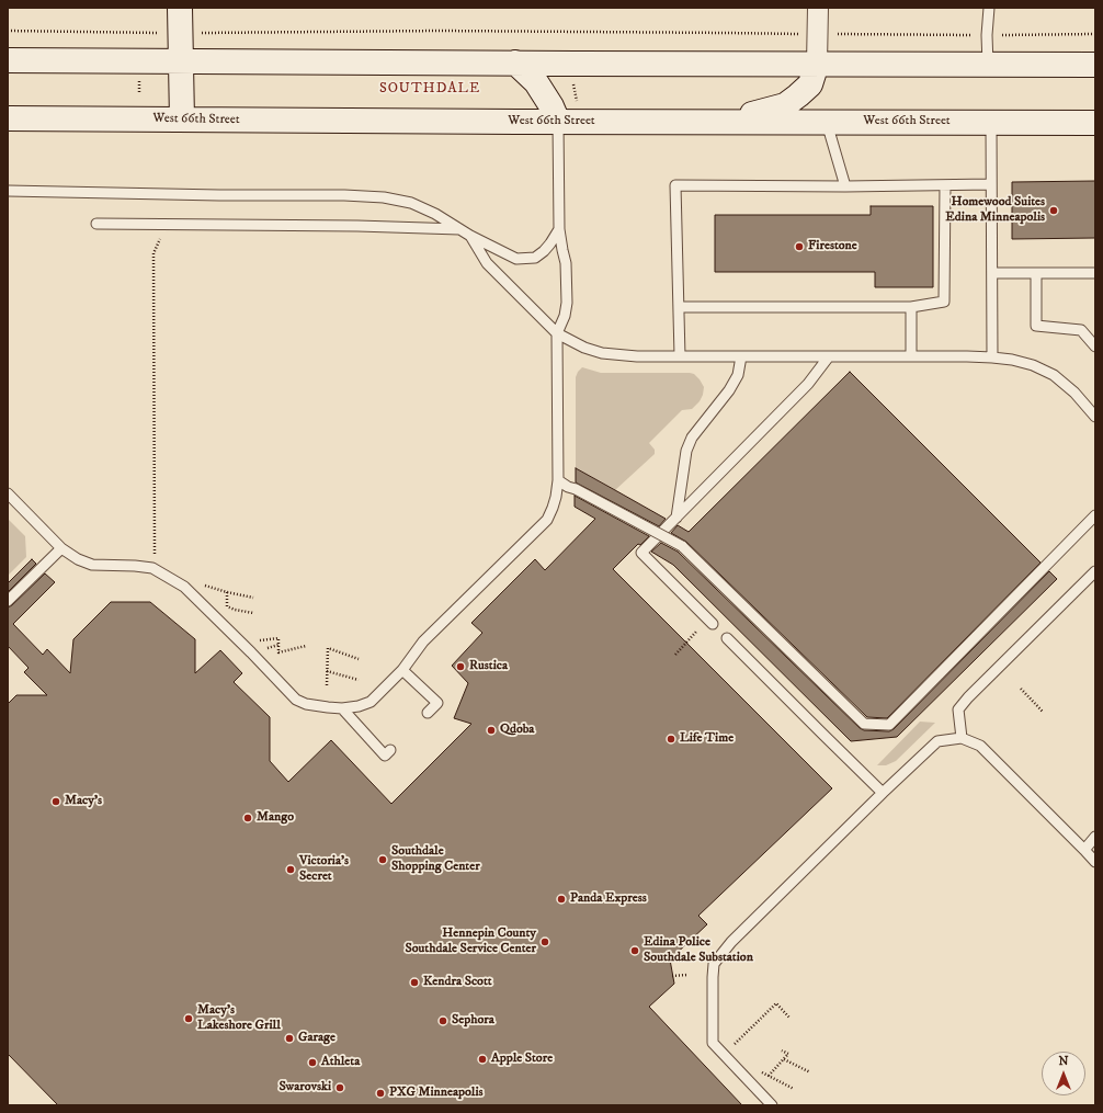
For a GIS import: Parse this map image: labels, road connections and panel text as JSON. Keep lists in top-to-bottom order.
{
  "streets": {
    "main road": ["West 66th Street"]
  },
  "districts": ["SOUTHDALE"],
  "places": [
    "Homewood Suites Edina Minneapolis",
    "Firestone",
    "Rustica",
    "Qdoba",
    "Life Time",
    "Macy's",
    "Mango",
    "Southdale Shopping Center",
    "Victoria's Secret",
    "Panda Express",
    "Hennepin County Southdale Service Center",
    "Edina Police Southdale Substation",
    "Kendra Scott",
    "Macy's Lakeshore Grill",
    "Sephora",
    "Garage",
    "Apple Store",
    "Athleta",
    "Swarovski",
    "PXG Minneapolis"
  ],
  "north": "top"
}
